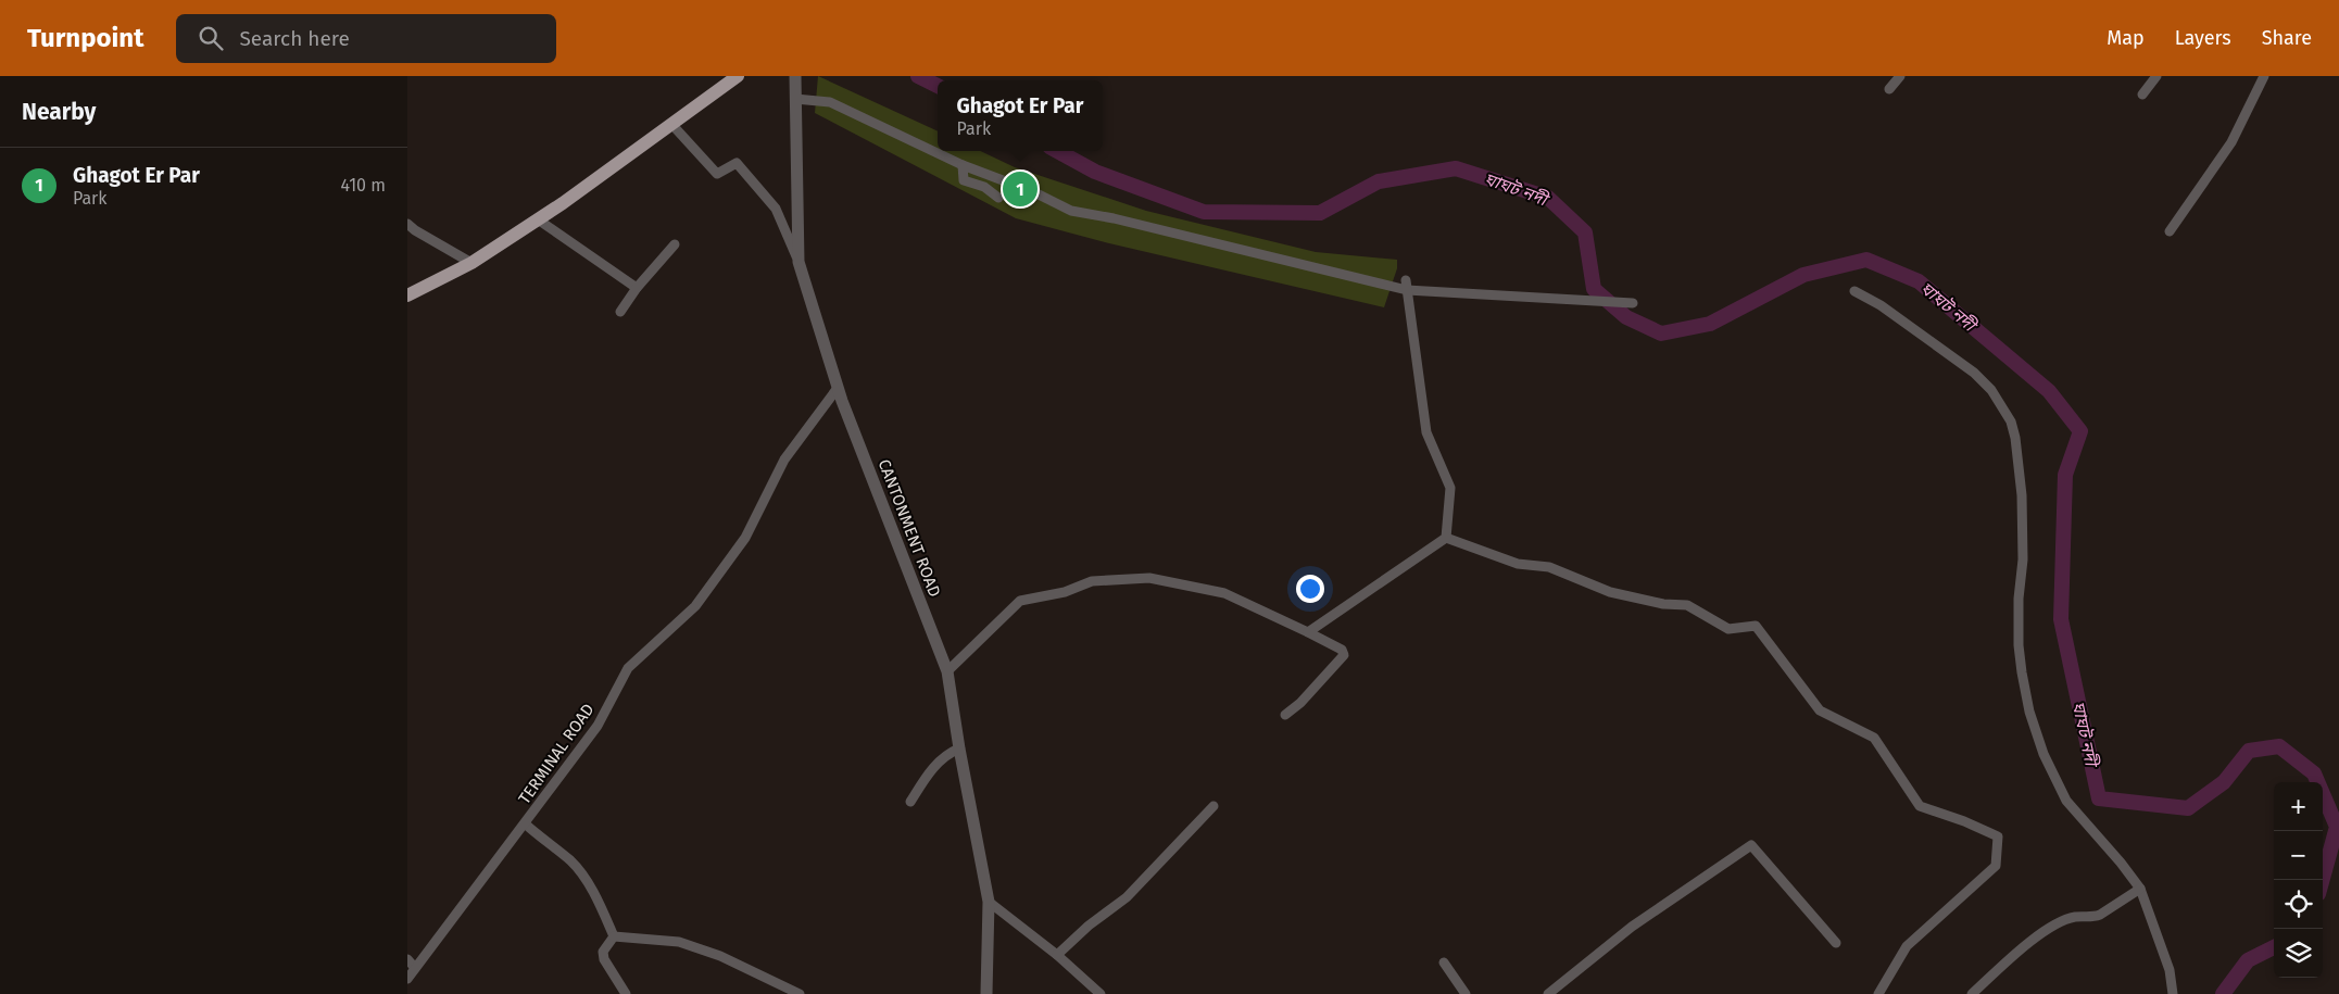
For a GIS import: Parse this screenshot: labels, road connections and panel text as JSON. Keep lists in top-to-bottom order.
{
  "streets": {
    "street": ["CANTONMENT ROAD", "TERMINAL ROAD"]
  },
  "crossings": [
    ["CANTONMENT ROAD", "TERMINAL ROAD"]
  ],
  "water": ["ঘাঘট নদী"],
  "page": {
    "header": "Turnpoint",
    "search": "Search here",
    "nav": ["Map", "Layers", "Share"],
    "heading": "Nearby",
    "popup": ["Ghagot Er Par", "Park"],
    "list": [
      {
        "mark": "1",
        "name": "Ghagot Er Par",
        "note": "Park",
        "value": "410 m"
      }
    ],
    "pins": "1",
    "map_buttons": ["+", "−"]
  }
}
